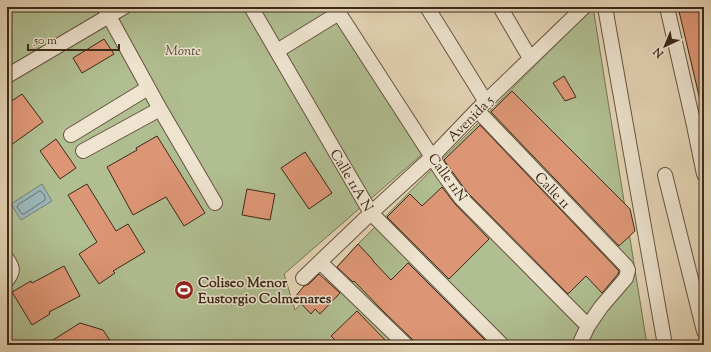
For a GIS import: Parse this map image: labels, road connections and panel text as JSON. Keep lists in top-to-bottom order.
{
  "streets": {
    "street": [
      "Avenida 5",
      "Calle 11N",
      "Calle 11A N",
      "Calle 11"
    ]
  },
  "crossings": [
    ["Avenida 5", "Calle 11N"],
    ["Avenida 5", "Calle 11A N"],
    ["Avenida 5", "Calle 11"],
    ["Calle 11N", "Calle 11"]
  ],
  "parks": ["Monte"],
  "places": {
    "sports": ["Coliseo Menor Eustorgio Colmenares"]
  },
  "scale_bar": "50 m",
  "north": "bottom left"
}
